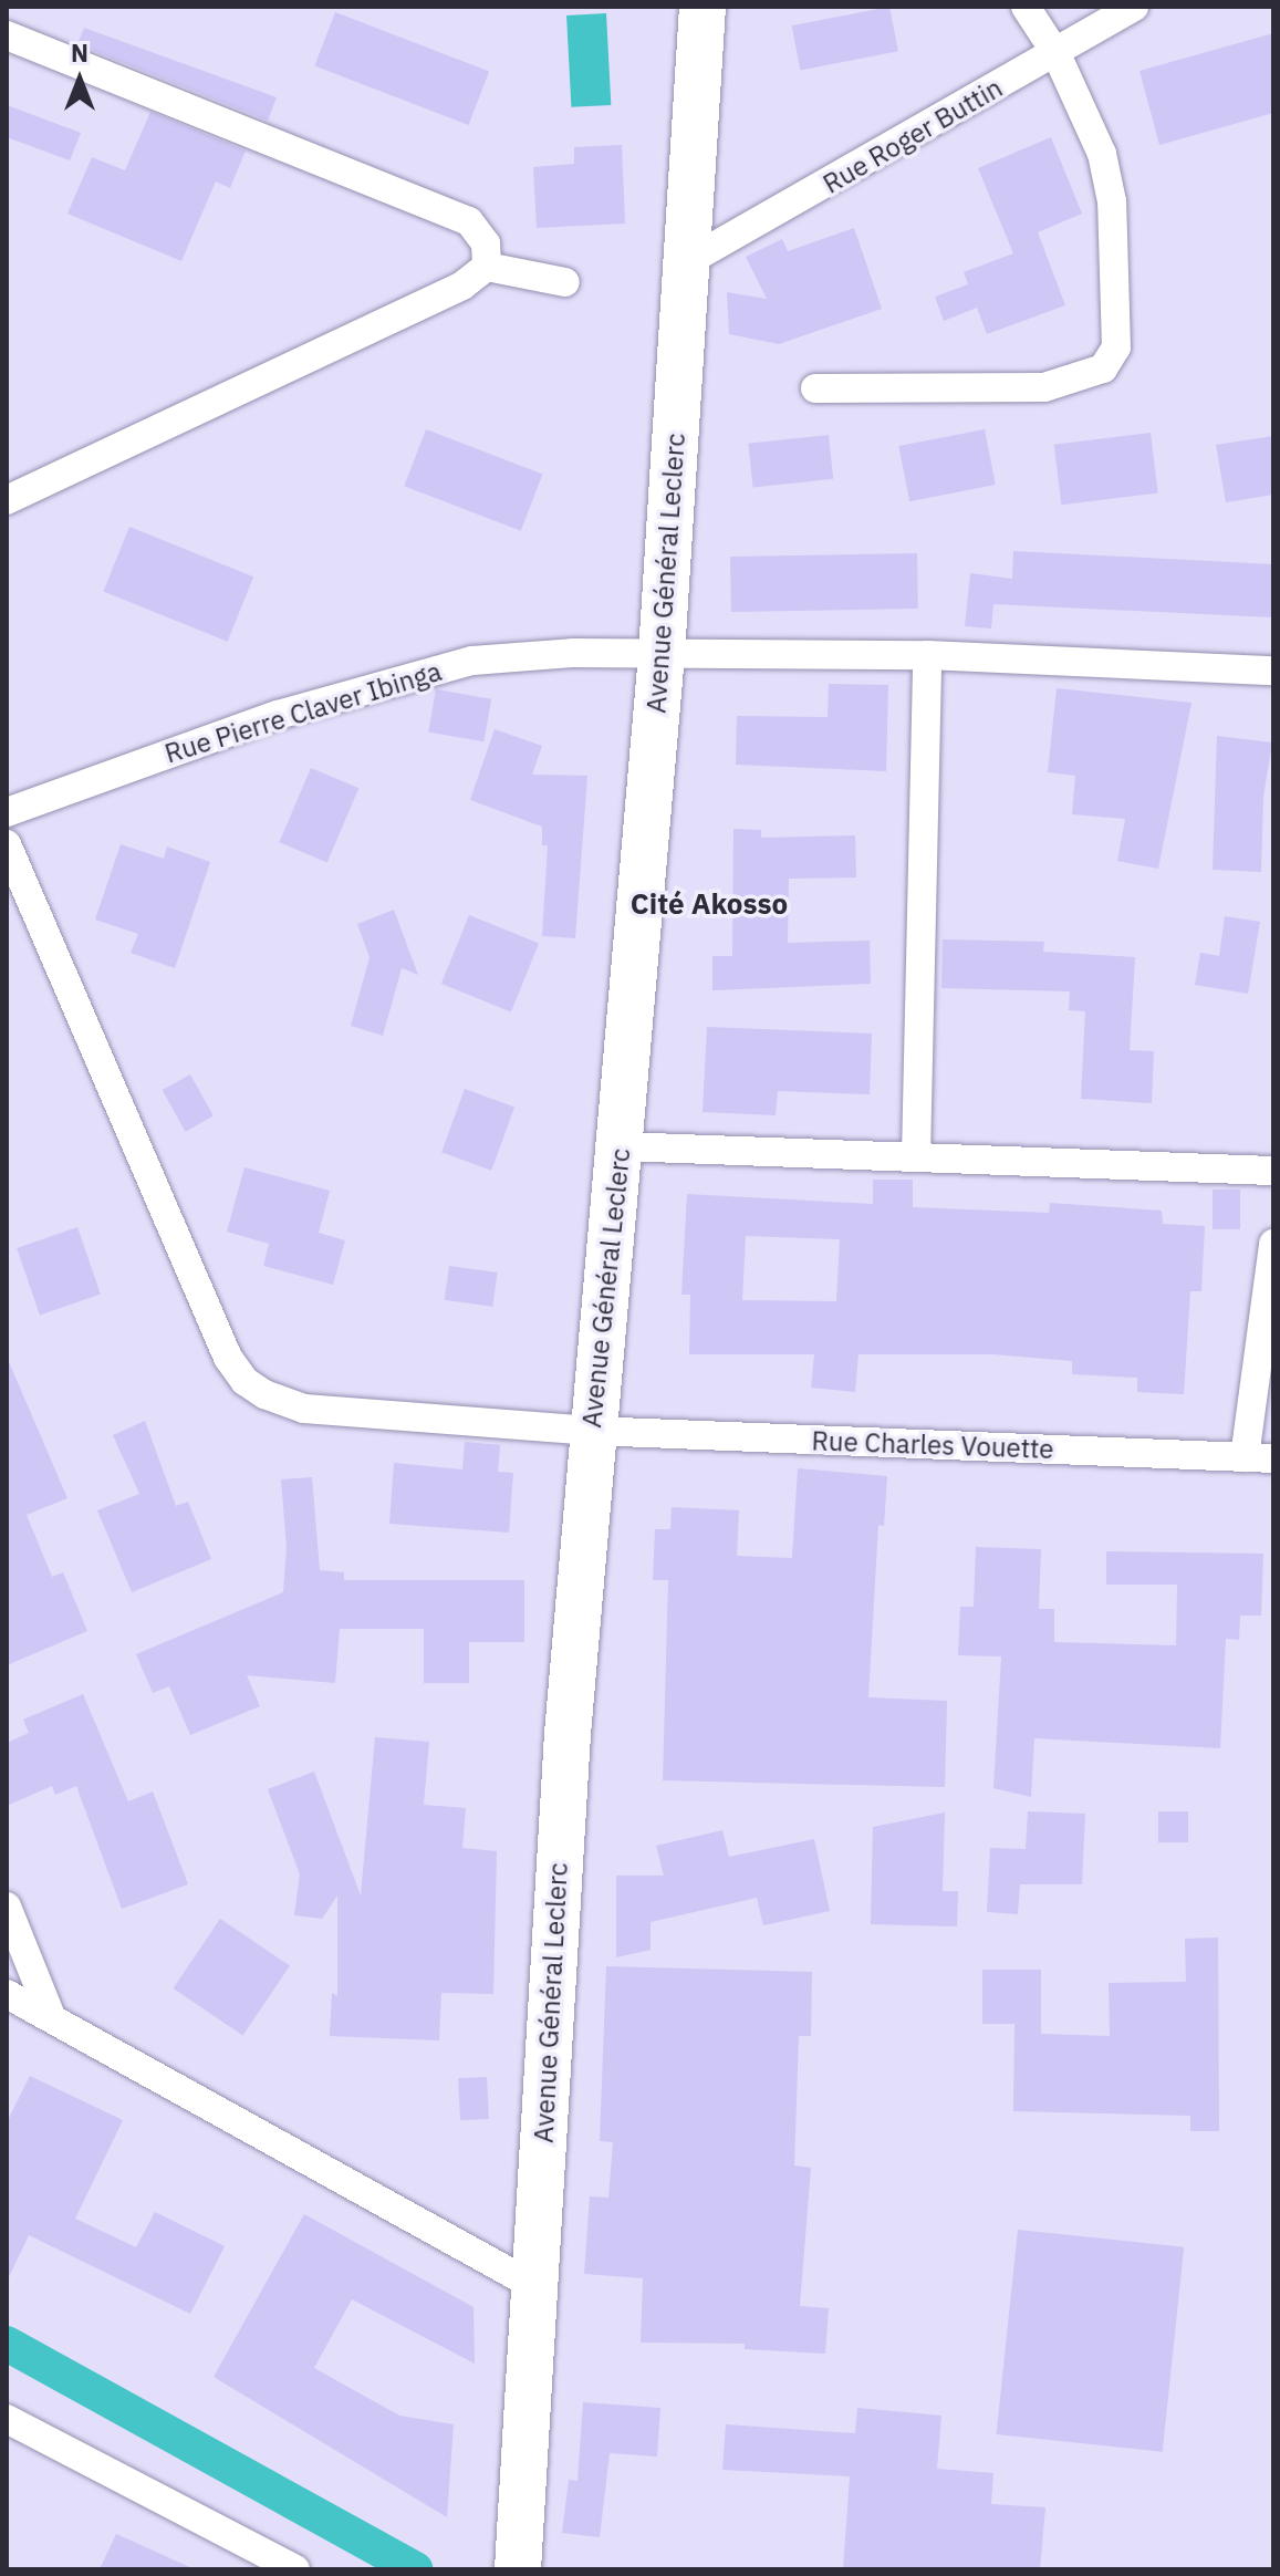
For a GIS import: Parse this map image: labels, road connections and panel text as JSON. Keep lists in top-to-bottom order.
{
  "streets": {
    "main road": ["Avenue Général Leclerc"],
    "street": ["Rue Roger Buttin", "Rue Pierre Claver Ibinga", "Rue Charles Vouette"]
  },
  "crossings": [
    ["Rue Roger Buttin", "Avenue Général Leclerc"],
    ["Avenue Général Leclerc", "Rue Pierre Claver Ibinga"],
    ["Avenue Général Leclerc", "Rue Charles Vouette"]
  ],
  "districts": ["Cité Akosso"],
  "north": "top"
}
